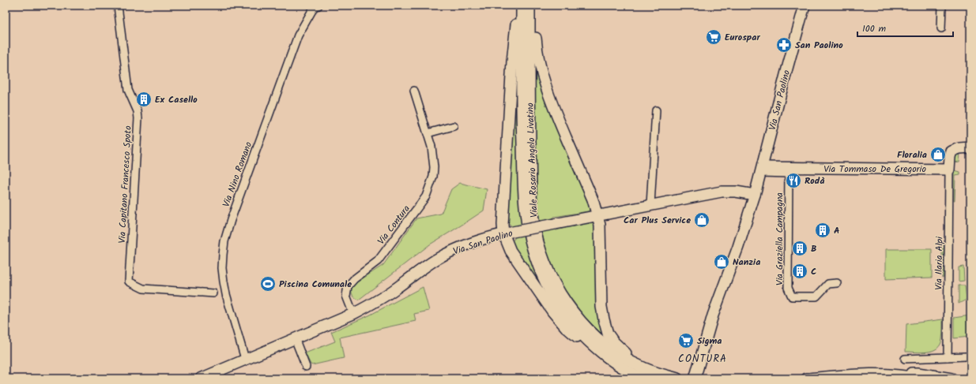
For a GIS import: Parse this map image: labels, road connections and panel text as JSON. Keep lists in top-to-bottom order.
{
  "streets": {
    "street": [
      "Via San Paolino",
      "Viale Rosario Angelo Livatino",
      "Via Tommaso De Gregorio",
      "Via Nino Romano",
      "Via Capitano Francesco Spoto",
      "Via Contura",
      "Via Graziella Campagna",
      "Via Ilaria Alpi"
    ]
  },
  "crossings": [
    ["Via San Paolino", "Via Tommaso De Gregorio"],
    ["Via San Paolino", "Via Nino Romano"],
    ["Via San Paolino", "Via Contura"],
    ["Via Tommaso De Gregorio", "Via Graziella Campagna"],
    ["Via Tommaso De Gregorio", "Via Ilaria Alpi"]
  ],
  "districts": ["CONTURA"],
  "places": {
    "supermarket": ["Eurospar", "Sigma"],
    "pharmacy": ["San Paolino"],
    "building": [
      "Ex Casello",
      "A",
      "B",
      "C"
    ],
    "shop": ["Floralia", "Car Plus Service", "Nanzia"],
    "restaurant": ["Rodà"],
    "sports": ["Piscina Comunale"]
  },
  "scale_bar": "100 m"
}
